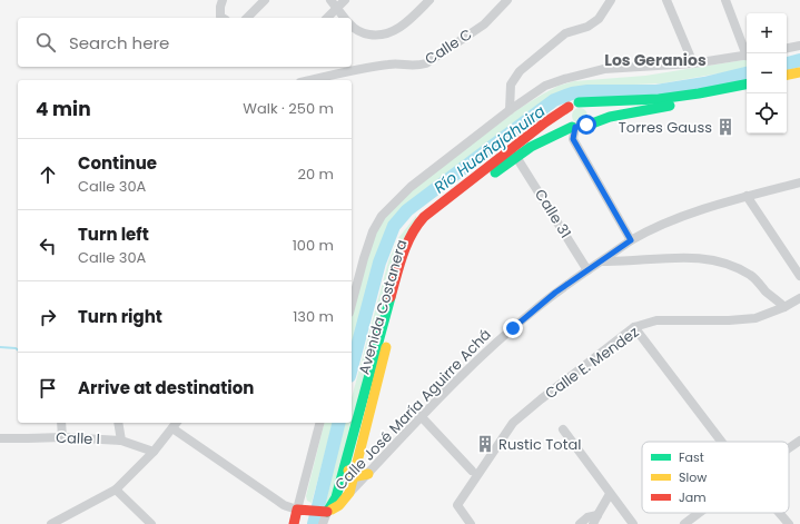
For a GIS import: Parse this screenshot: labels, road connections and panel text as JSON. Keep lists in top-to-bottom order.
{
  "streets": {
    "main road": ["Avenida Costanera", "Calle José María Aguirre Achá"],
    "street": [
      "Calle C",
      "Calle 31",
      "Calle E. Mendez",
      "Calle I"
    ]
  },
  "crossings": [
    ["Calle 31", "Avenida Costanera"],
    ["Calle 31", "Calle José María Aguirre Achá"],
    ["Avenida Costanera", "Calle José María Aguirre Achá"]
  ],
  "districts": ["Los Geranios"],
  "water": ["Río Huañajahuira"],
  "places": {
    "building": ["Torres Gauss", "Rustic Total"]
  },
  "legend": ["Fast", "Slow", "Jam"],
  "page": {
    "map_buttons": ["+", "−"],
    "search": "Search here",
    "heading": ["4 min", "Walk · 250 m"],
    "list": [
      ["Continue", "Calle 30A", "20 m"],
      ["Turn left", "Calle 30A", "100 m"],
      ["Turn right", "130 m"],
      "Arrive at destination"
    ]
  }
}
